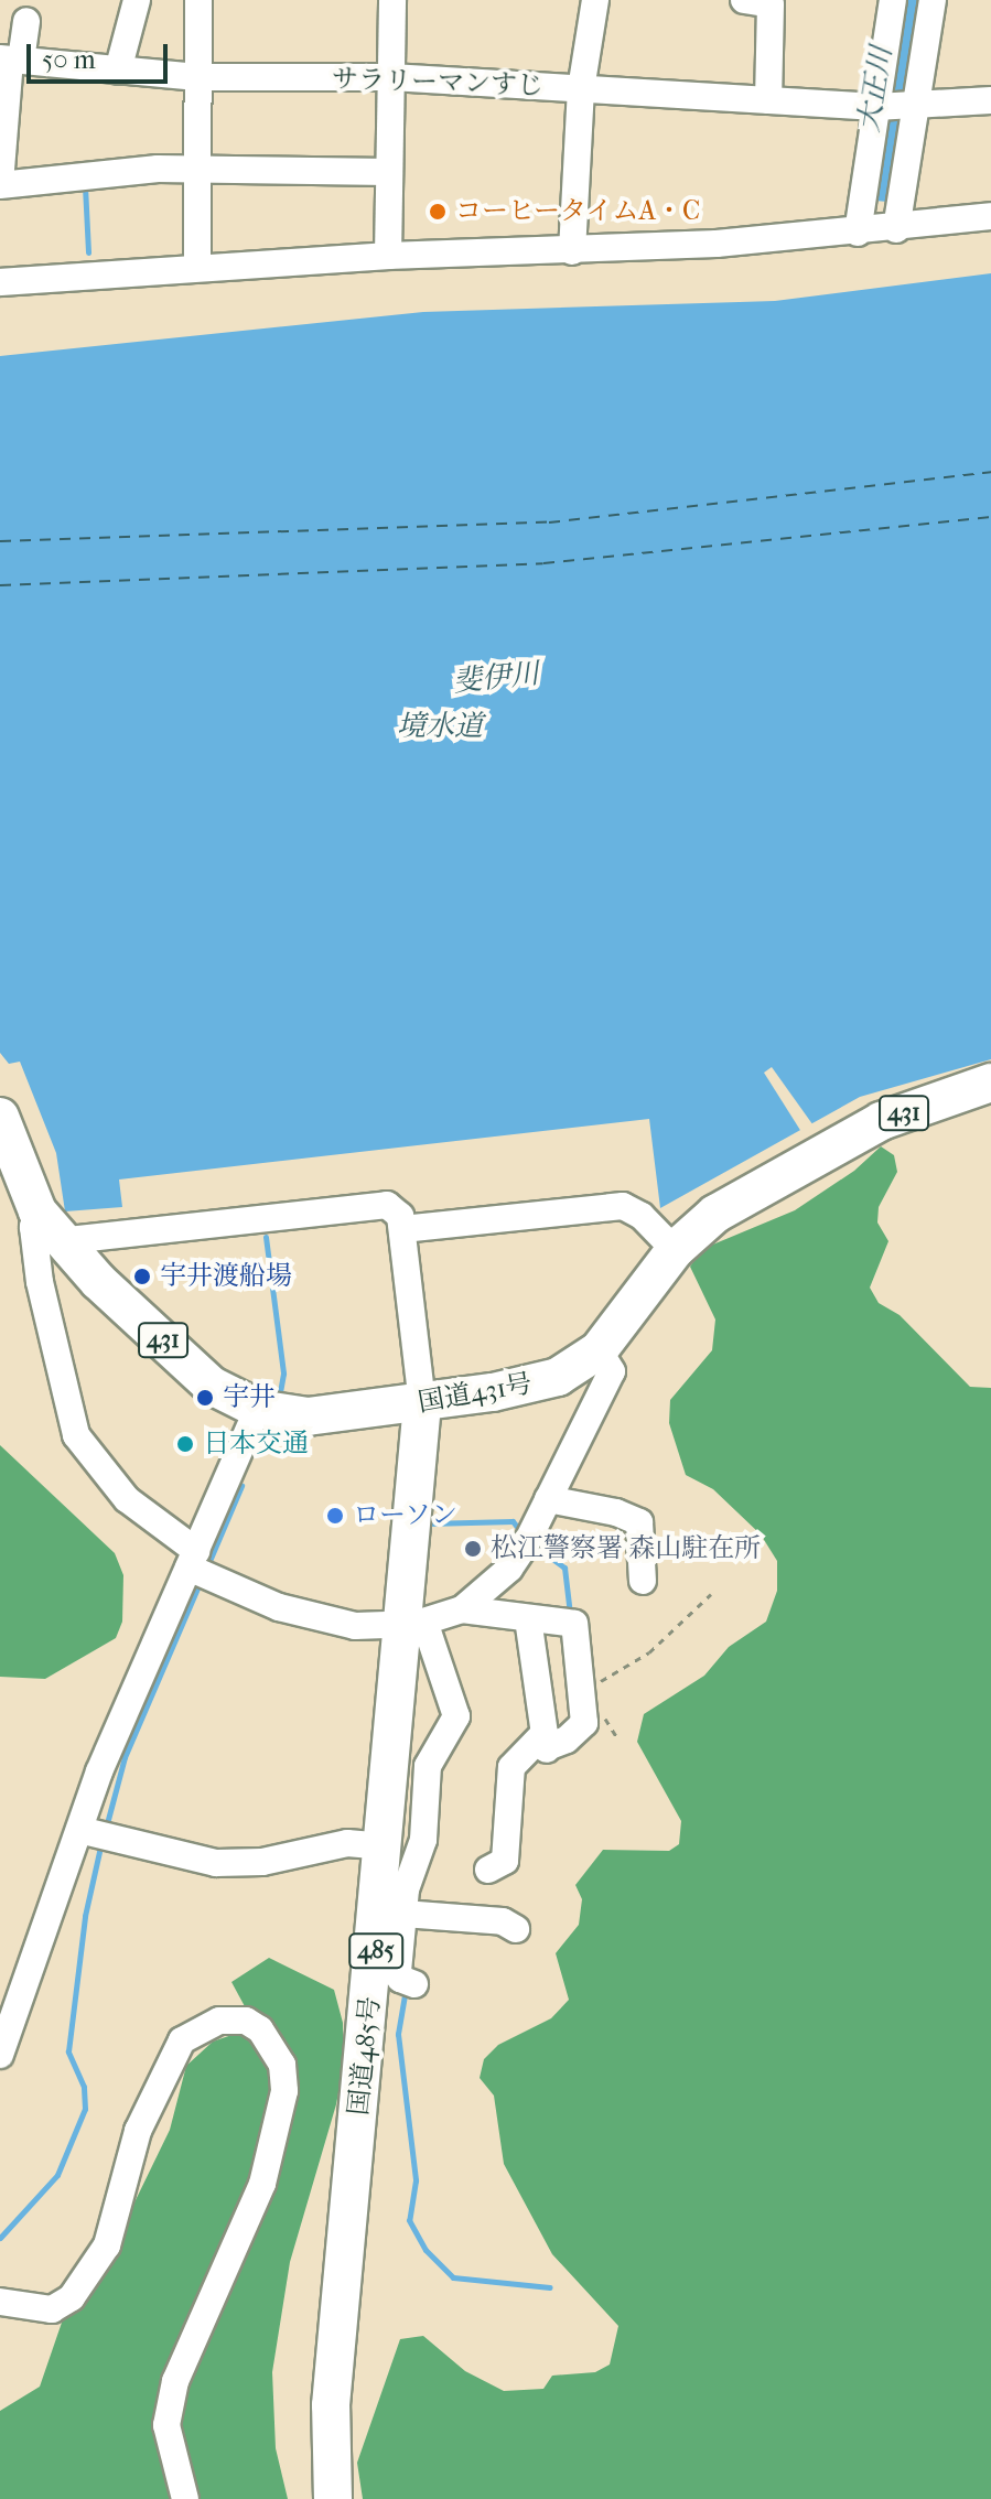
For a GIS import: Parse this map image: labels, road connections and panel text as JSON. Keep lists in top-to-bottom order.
{
  "streets": {
    "highway": [
      "431",
      "国道431号",
      "485",
      "国道485号"
    ],
    "street": ["サラリーマンすじ"]
  },
  "crossings": [
    ["国道431号", "国道485号"]
  ],
  "water": ["大正川", "斐伊川", "境水道"],
  "places": [
    "コーヒータイムA・C",
    "宇井渡船場",
    "宇井",
    "日本交通",
    "ローソン",
    "松江警察署 森山駐在所"
  ],
  "scale_bar": "50 m"
}
